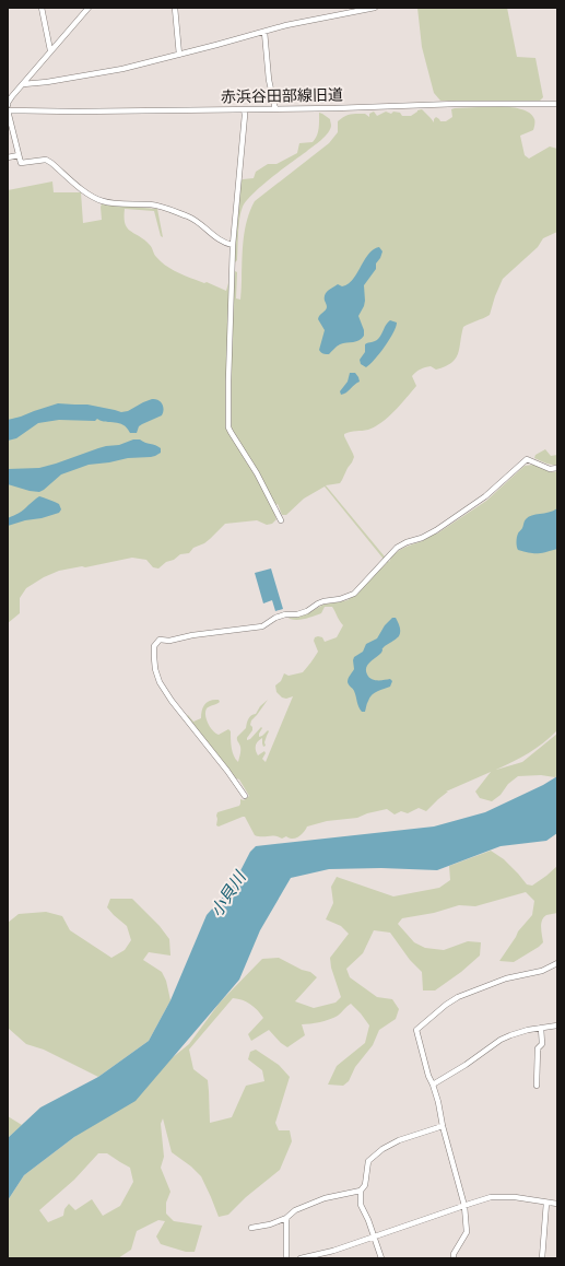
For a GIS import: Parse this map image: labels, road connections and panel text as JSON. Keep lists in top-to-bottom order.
{
  "streets": {
    "street": ["赤浜谷田部線旧道"]
  },
  "water": ["小貝川"]
}
